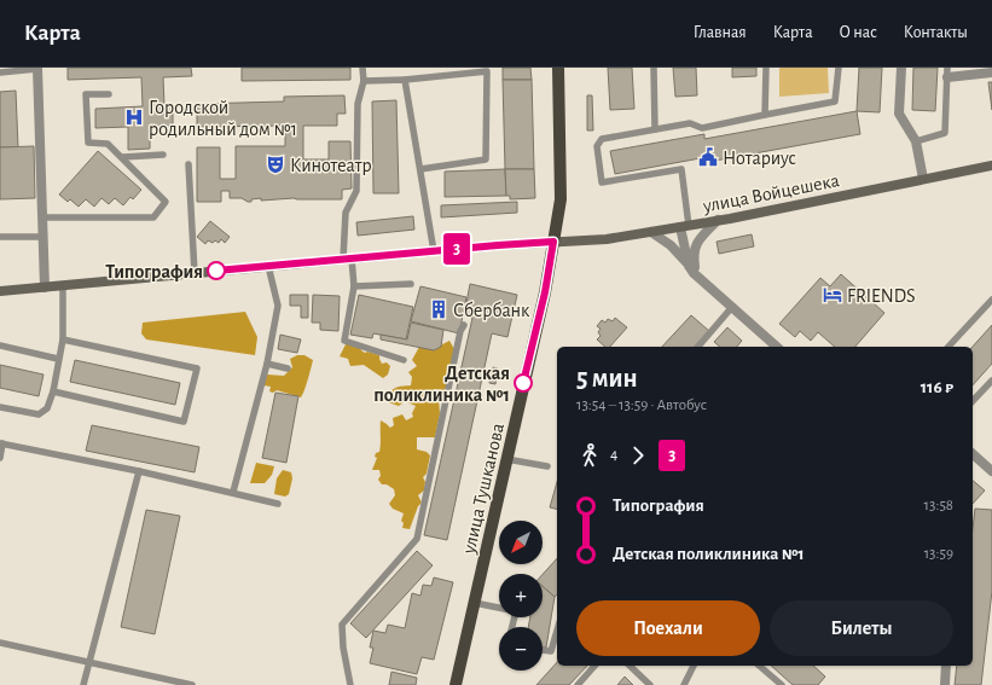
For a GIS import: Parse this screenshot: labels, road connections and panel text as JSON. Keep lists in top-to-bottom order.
{
  "streets": {
    "main road": ["улица Войцешека", "улица Тушканова"]
  },
  "crossings": [
    ["улица Войцешека", "улица Тушканова"]
  ],
  "places": {
    "hospital": ["Городской родильный дом №1"],
    "public building": ["Нотариус"],
    "theatre": ["Кинотеатр"],
    "other": ["Типография", "Детская поликлиника №1"],
    "hotel": ["FRIENDS"],
    "building": ["Сбербанк"]
  },
  "lines": ["bus line 3"],
  "north": "bottom left",
  "page": {
    "header": "Карта",
    "nav": [
      "Главная",
      "Карта",
      "О нас",
      "Контакты"
    ],
    "on_map": "3",
    "heading": ["5 мин", "13:54 – 13:59 · Автобус", "116 ₽"],
    "legs": ["4", "3"],
    "list": [
      {
        "name": "Типография",
        "value": "13:58"
      },
      {
        "name": "Детская поликлиника №1",
        "value": "13:59"
      }
    ],
    "map_buttons": ["+", "−"],
    "buttons": ["Поехали", "Билеты"]
  }
}
